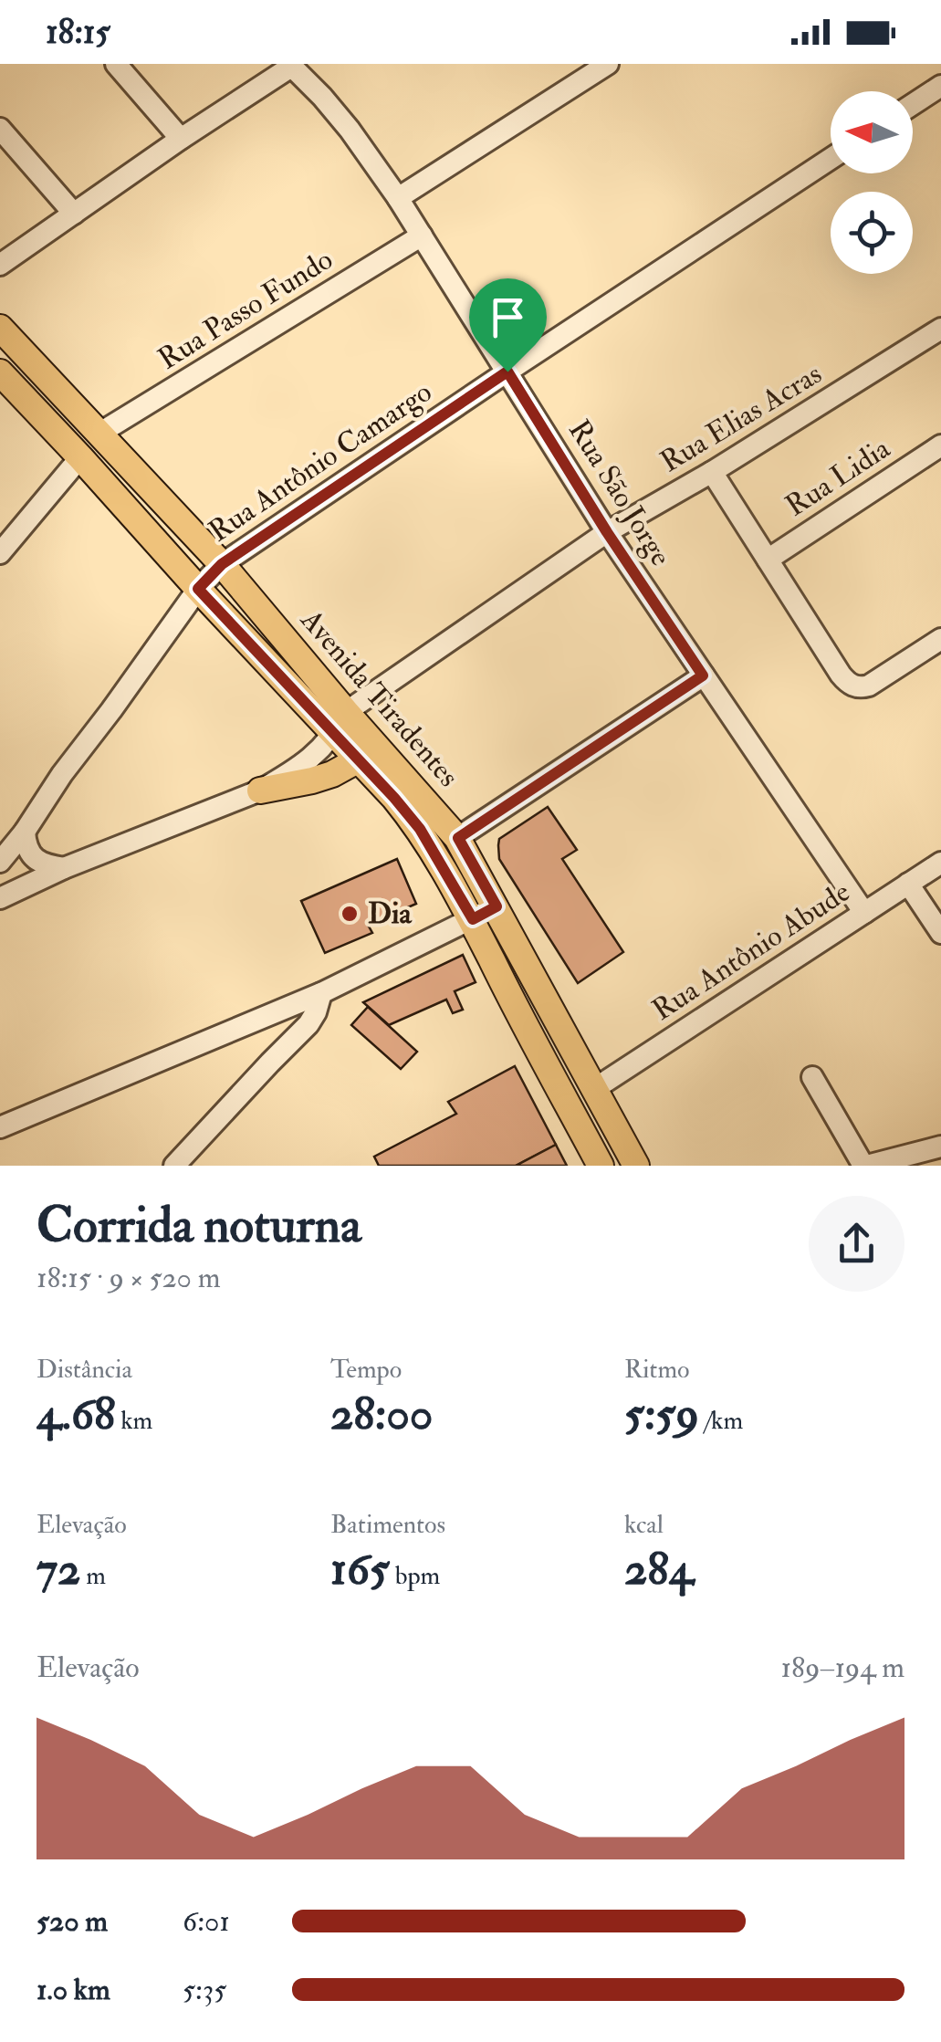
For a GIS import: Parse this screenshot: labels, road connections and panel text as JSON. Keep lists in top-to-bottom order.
{
  "streets": {
    "main road": ["Avenida Tiradentes"],
    "street": [
      "Rua Passo Fundo",
      "Rua Elias Acras",
      "Rua Antônio Camargo",
      "Rua Lidia",
      "Rua São Jorge",
      "Rua Antônio Abude"
    ]
  },
  "crossings": [
    ["Rua Passo Fundo", "Rua São Jorge"],
    ["Rua Passo Fundo", "Avenida Tiradentes"],
    ["Rua Elias Acras", "Rua São Jorge"],
    ["Rua Elias Acras", "Avenida Tiradentes"],
    ["Rua Antônio Camargo", "Rua São Jorge"],
    ["Rua Antônio Camargo", "Avenida Tiradentes"],
    ["Rua São Jorge", "Rua Antônio Abude"],
    ["Avenida Tiradentes", "Rua Antônio Abude"]
  ],
  "places": ["Dia"],
  "north": "left",
  "page": {
    "status": "18:15",
    "heading": ["Corrida noturna", "18:15 · 9 × 520 m"],
    "stats": [
      ["Distância", "4.68 km"],
      ["Tempo", "28:00"],
      ["Ritmo", "5:59 /km"],
      ["Elevação", "72 m"],
      ["Batimentos", "165 bpm"],
      ["kcal", "284"]
    ],
    "chart": ["Elevação", "189–194 m"],
    "list": [
      {
        "name": "520 m",
        "note": "6:01"
      },
      {
        "name": "1.0 km",
        "note": "5:35"
      }
    ]
  }
}
